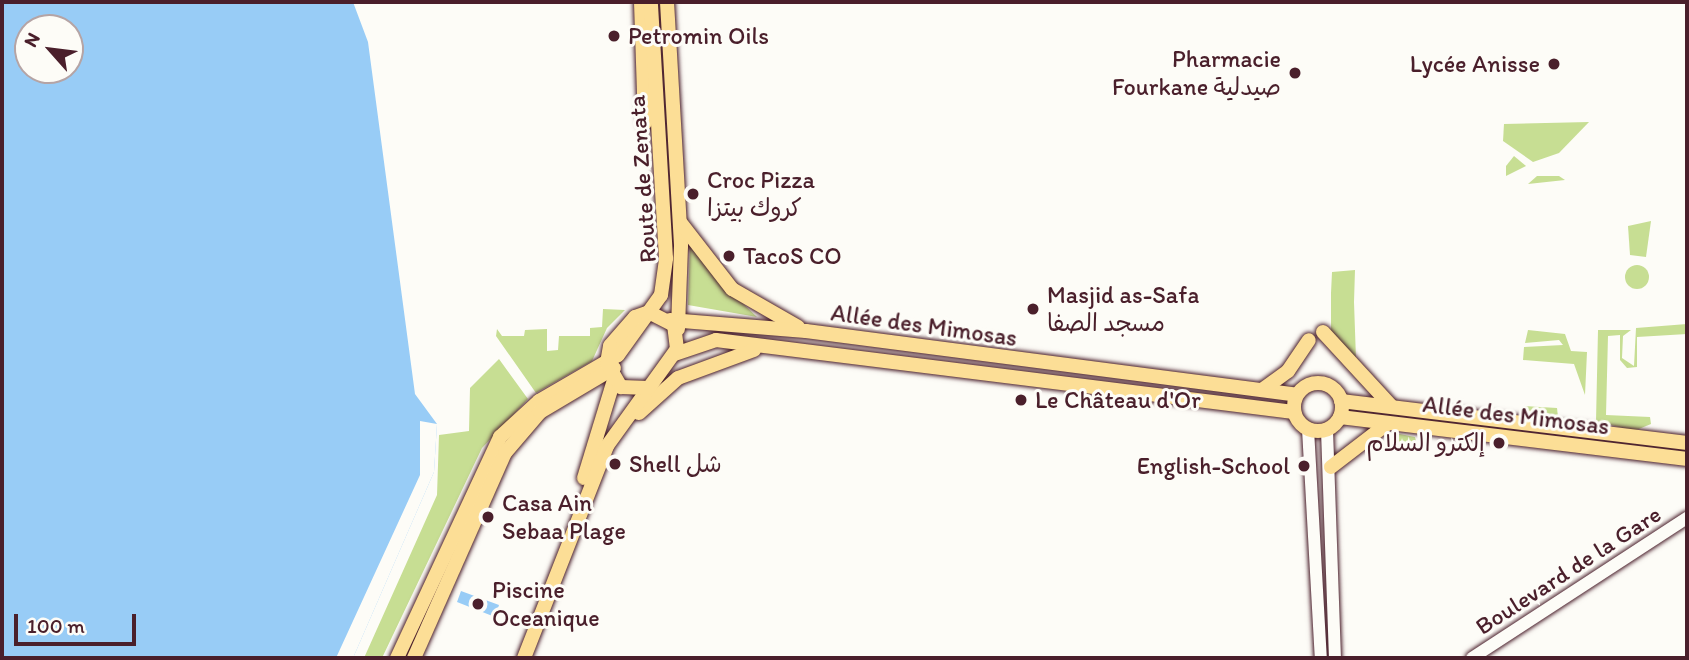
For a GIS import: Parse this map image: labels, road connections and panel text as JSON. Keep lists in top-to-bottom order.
{
  "streets": {
    "main road": ["Route de Zenata", "Allée des Mimosas"],
    "street": ["Boulevard de la Gare"]
  },
  "crossings": [
    ["Route de Zenata", "Allée des Mimosas"]
  ],
  "places": [
    "Petromin Oils",
    "Lycée Anisse",
    "Pharmacie Fourkane صيدلية",
    "Croc Pizza كروك بيتزا",
    "TacoS CO",
    "Masjid as-Safa مسجد الصفا",
    "Le Château d'Or",
    "إلكترو السلام",
    "Shell شل",
    "English-School",
    "Casa Ain Sebaa Plage",
    "Piscine Oceanique"
  ],
  "scale_bar": "100 m",
  "north": "top left"
}
